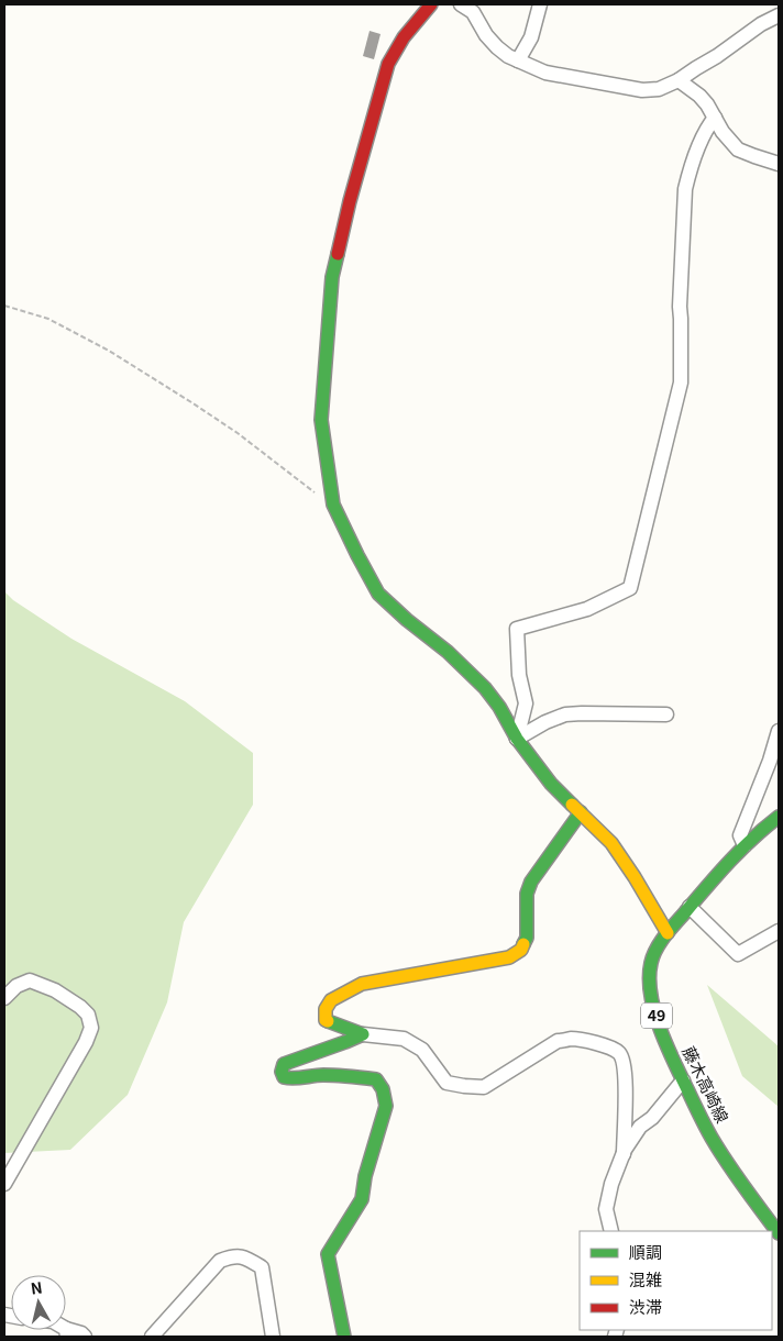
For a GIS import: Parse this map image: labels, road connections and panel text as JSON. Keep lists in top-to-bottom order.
{
  "streets": {
    "street": ["49", "藤木高崎線"]
  },
  "legend": ["順調", "混雑", "渋滞"],
  "north": "top"
}
